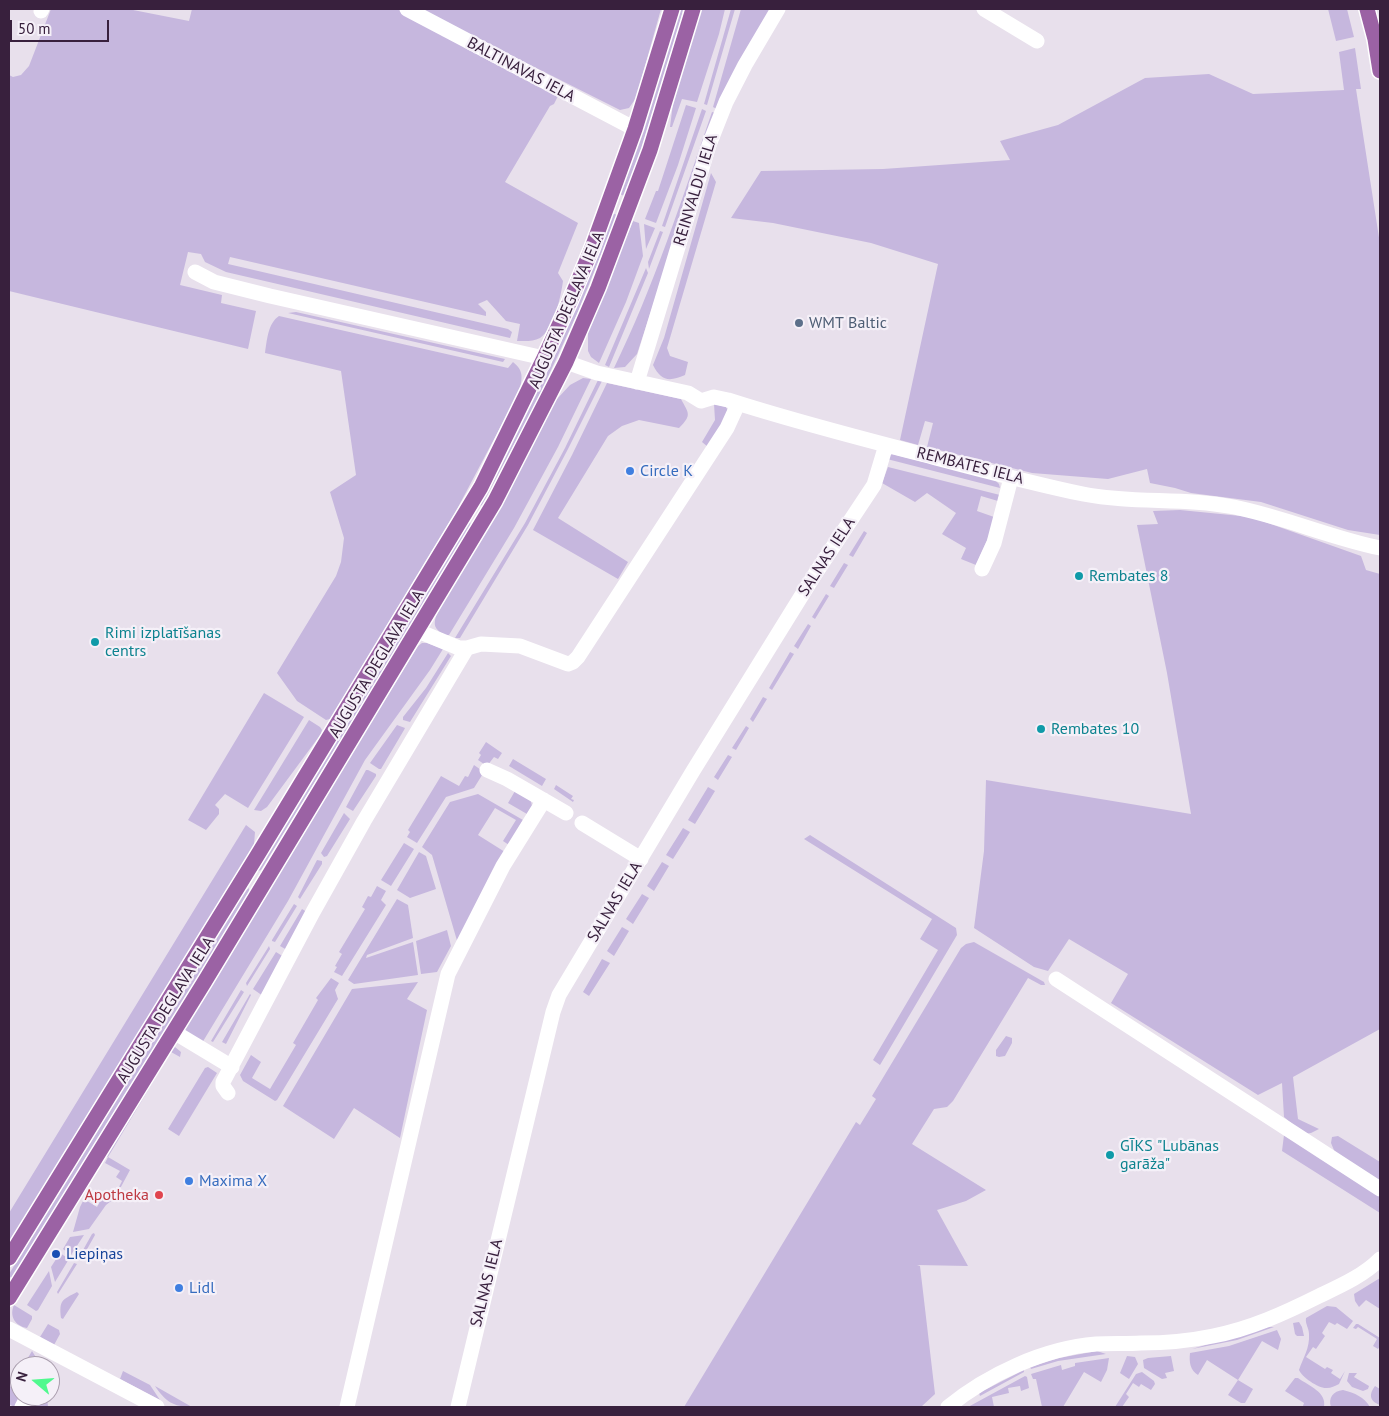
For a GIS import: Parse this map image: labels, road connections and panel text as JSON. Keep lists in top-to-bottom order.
{
  "streets": {
    "main road": ["AUGUSTA DEGLAVA IELA"],
    "street": [
      "BALTINAVAS IELA",
      "REINVALDU IELA",
      "REMBATES IELA",
      "SALNAS IELA"
    ]
  },
  "crossings": [
    ["BALTINAVAS IELA", "AUGUSTA DEGLAVA IELA"],
    ["REINVALDU IELA", "REMBATES IELA"],
    ["AUGUSTA DEGLAVA IELA", "REMBATES IELA"],
    ["REMBATES IELA", "SALNAS IELA"]
  ],
  "places": [
    "WMT Baltic",
    "Circle K",
    "Rembates 8",
    "Rimi izplatīšanas centrs",
    "Rembates 10",
    "GĪKS \"Lubānas garāža\"",
    "Maxima X",
    "Apotheka",
    "Liepiņas",
    "Lidl"
  ],
  "scale_bar": "50 m",
  "north": "left"
}
